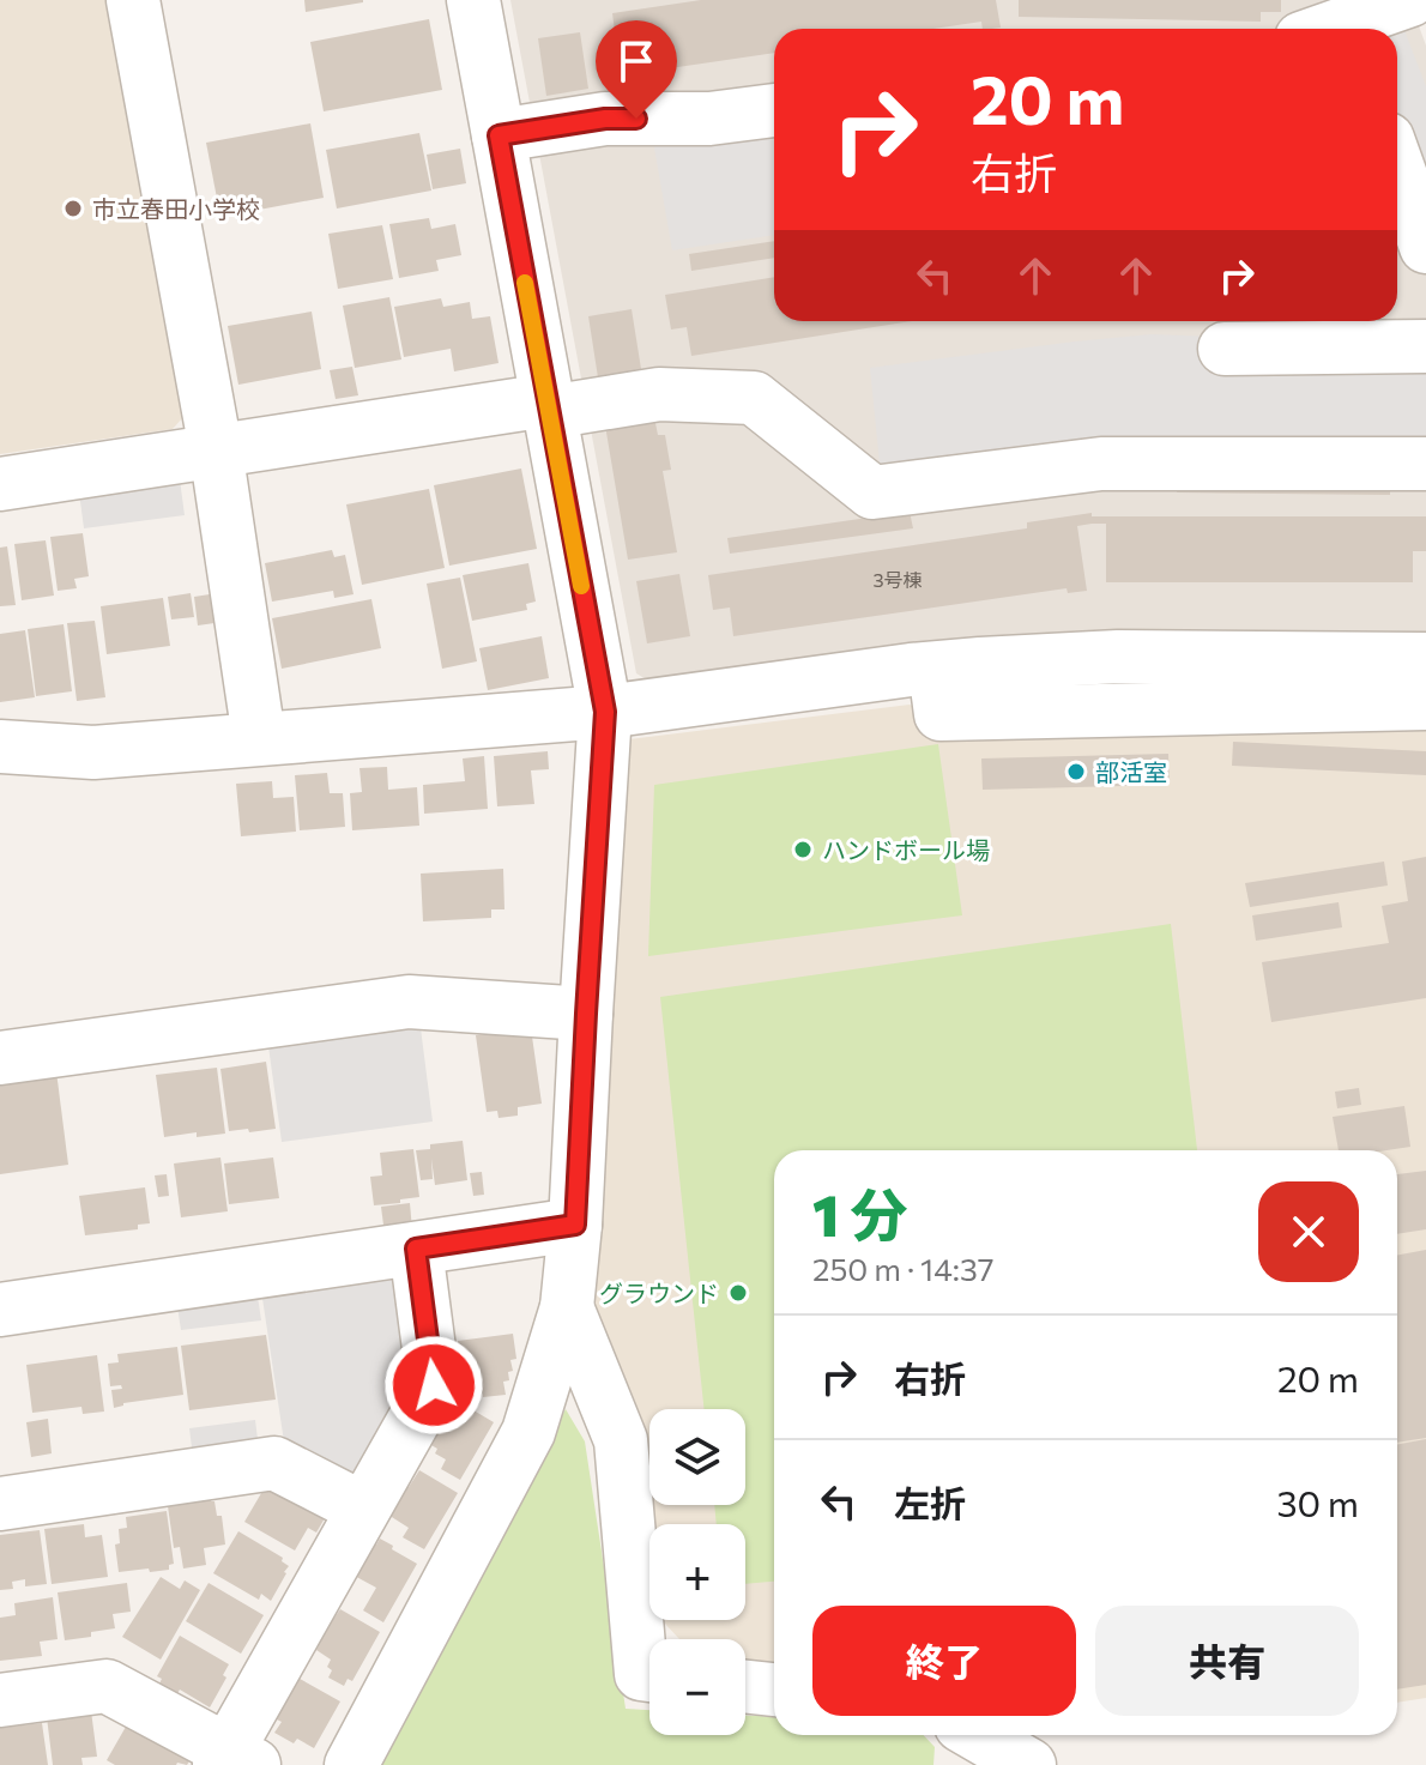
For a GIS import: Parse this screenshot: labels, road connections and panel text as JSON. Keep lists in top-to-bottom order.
{
  "places": [
    "市立春田小学校",
    "部活室",
    "ハンドボール場",
    "グラウンド"
  ],
  "house_numbers": ["3号棟"],
  "page": {
    "turn": ["20 m", "右折"],
    "heading": ["1 分", "250 m · 14:37"],
    "list": [
      {
        "name": "右折",
        "value": "20 m"
      },
      {
        "name": "左折",
        "value": "30 m"
      }
    ],
    "map_buttons": ["+", "−"],
    "buttons": ["終了", "共有"]
  }
}
